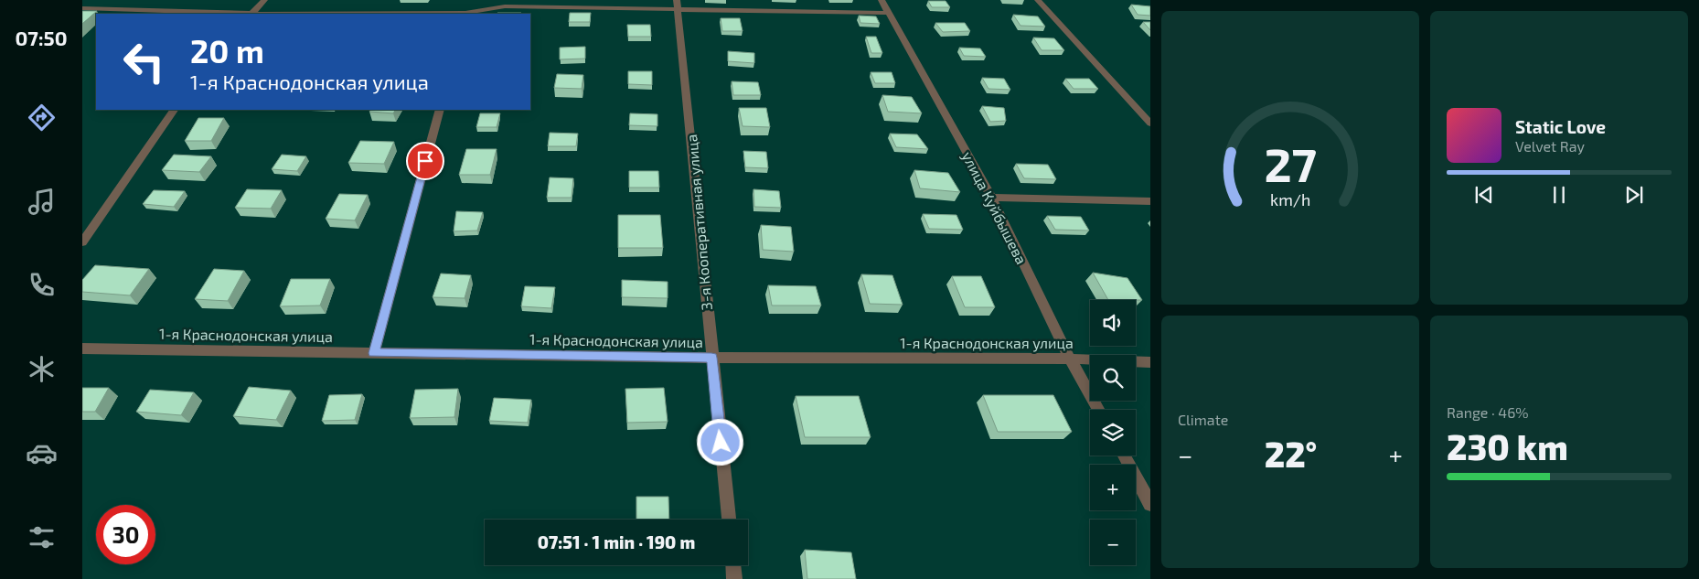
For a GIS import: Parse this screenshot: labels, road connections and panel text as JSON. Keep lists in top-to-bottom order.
{
  "streets": {
    "street": ["улица Куйбышева", "3-я Кооперативная улица", "1-я Краснодонская улица"]
  },
  "crossings": [
    ["улица Куйбышева", "1-я Краснодонская улица"],
    ["3-я Кооперативная улица", "1-я Краснодонская улица"]
  ],
  "page": {
    "tabs": "07:50",
    "turn": ["20 m", "1-я Краснодонская улица"],
    "song": ["Static Love", "Velvet Ray"],
    "map_buttons": ["+", "−"],
    "tile": [
      "Climate",
      ["Range · 46%", "230 km"]
    ],
    "heat": ["−", "22°", "+"],
    "limit": "30",
    "trip": "07:51 · 1 min · 190 m",
    "gauge": ["27", "km/h"]
  }
}
